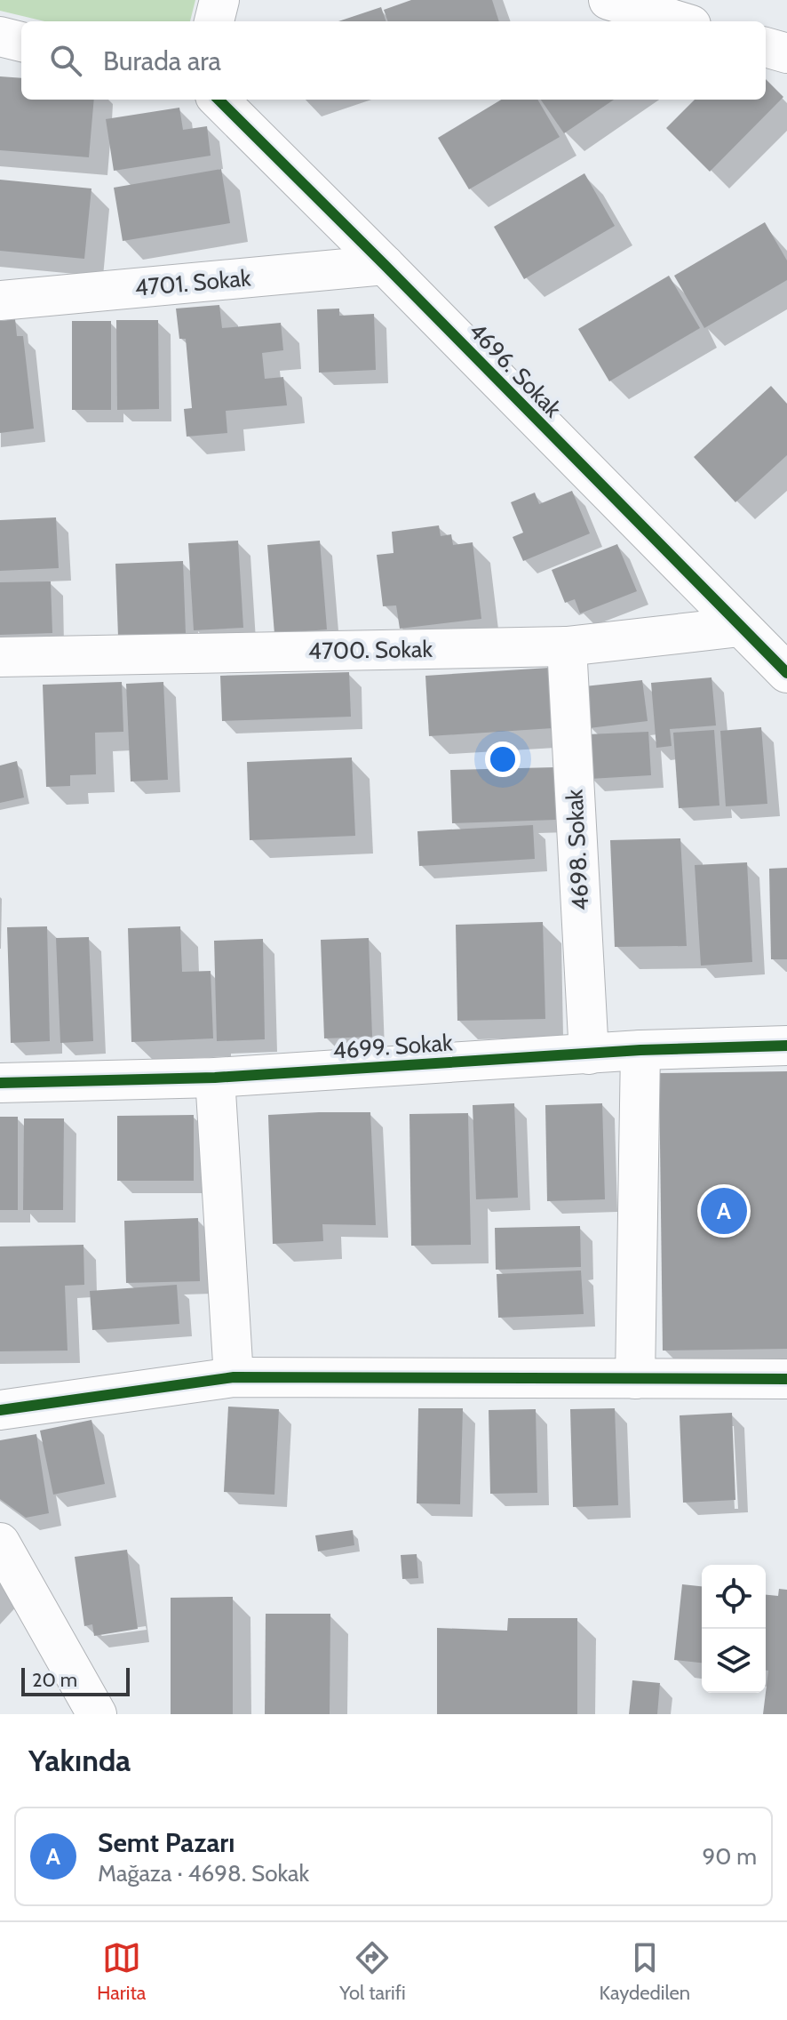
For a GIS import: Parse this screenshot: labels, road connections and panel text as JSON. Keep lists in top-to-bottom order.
{
  "streets": {
    "street": [
      "4701. Sokak",
      "4696. Sokak",
      "4700. Sokak",
      "4698. Sokak",
      "4699. Sokak"
    ]
  },
  "crossings": [
    ["4701. Sokak", "4696. Sokak"],
    ["4696. Sokak", "4700. Sokak"],
    ["4700. Sokak", "4698. Sokak"],
    ["4698. Sokak", "4699. Sokak"]
  ],
  "scale_bar": "20 m",
  "page": {
    "search": "Burada ara",
    "pins": "A",
    "scale": "20 m",
    "heading": "Yakında",
    "list": [
      {
        "mark": "A",
        "name": "Semt Pazarı",
        "note": "Mağaza · 4698. Sokak",
        "value": "90 m"
      }
    ],
    "nav": ["Harita", "Yol tarifi", "Kaydedilen"]
  }
}
